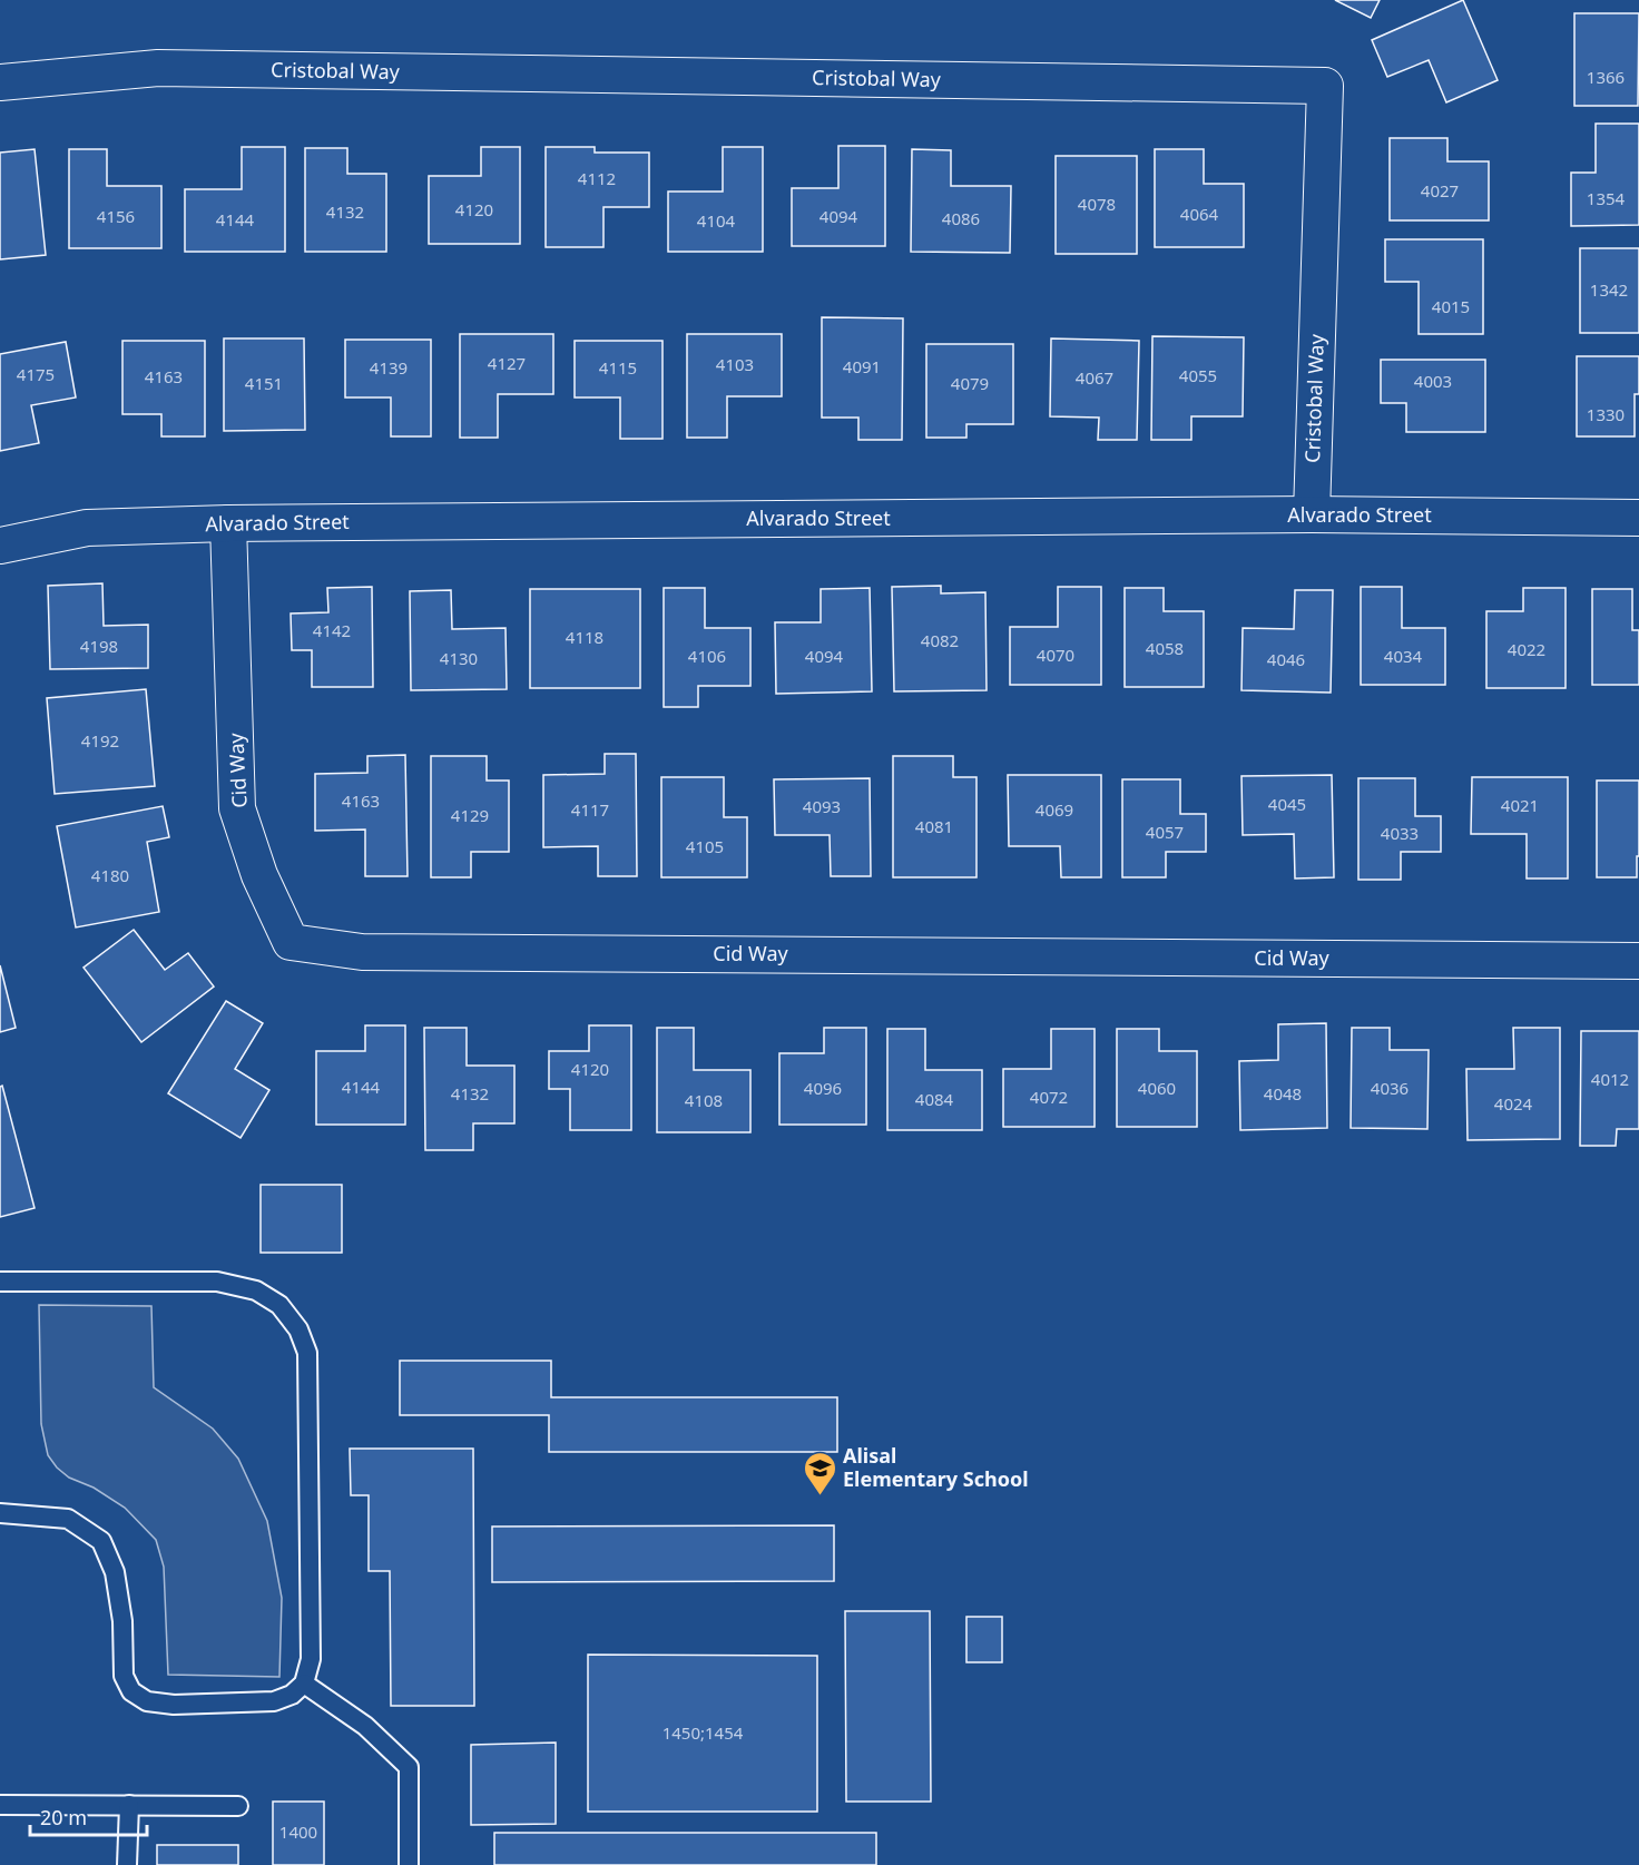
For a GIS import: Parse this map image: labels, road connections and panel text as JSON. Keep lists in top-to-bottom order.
{
  "streets": {
    "street": ["Cristobal Way", "Alvarado Street", "Cid Way"]
  },
  "crossings": [
    ["Cristobal Way", "Alvarado Street"],
    ["Alvarado Street", "Cid Way"]
  ],
  "places": {
    "school or university": ["Alisal Elementary School"]
  },
  "house_numbers": [
    "1366",
    "4112",
    "4027",
    "1354",
    "4078",
    "4120",
    "4132",
    "4064",
    "4156",
    "4094",
    "4086",
    "4144",
    "4104",
    "1342",
    "4015",
    "4127",
    "4103",
    "4091",
    "4139",
    "4115",
    "4175",
    "4055",
    "4163",
    "4067",
    "4003",
    "4151",
    "4079",
    "1330",
    "4142",
    "4118",
    "4082",
    "4198",
    "4058",
    "4022",
    "4070",
    "4106",
    "4094",
    "4034",
    "4130",
    "4046",
    "4192",
    "4163",
    "4045",
    "4021",
    "4093",
    "4117",
    "4069",
    "4129",
    "4081",
    "4057",
    "4033",
    "4105",
    "4180",
    "4120",
    "4012",
    "4144",
    "4096",
    "4060",
    "4036",
    "4132",
    "4048",
    "4072",
    "4084",
    "4108",
    "4024",
    "1450;1454",
    "1400"
  ],
  "scale_bar": "20 m"
}
